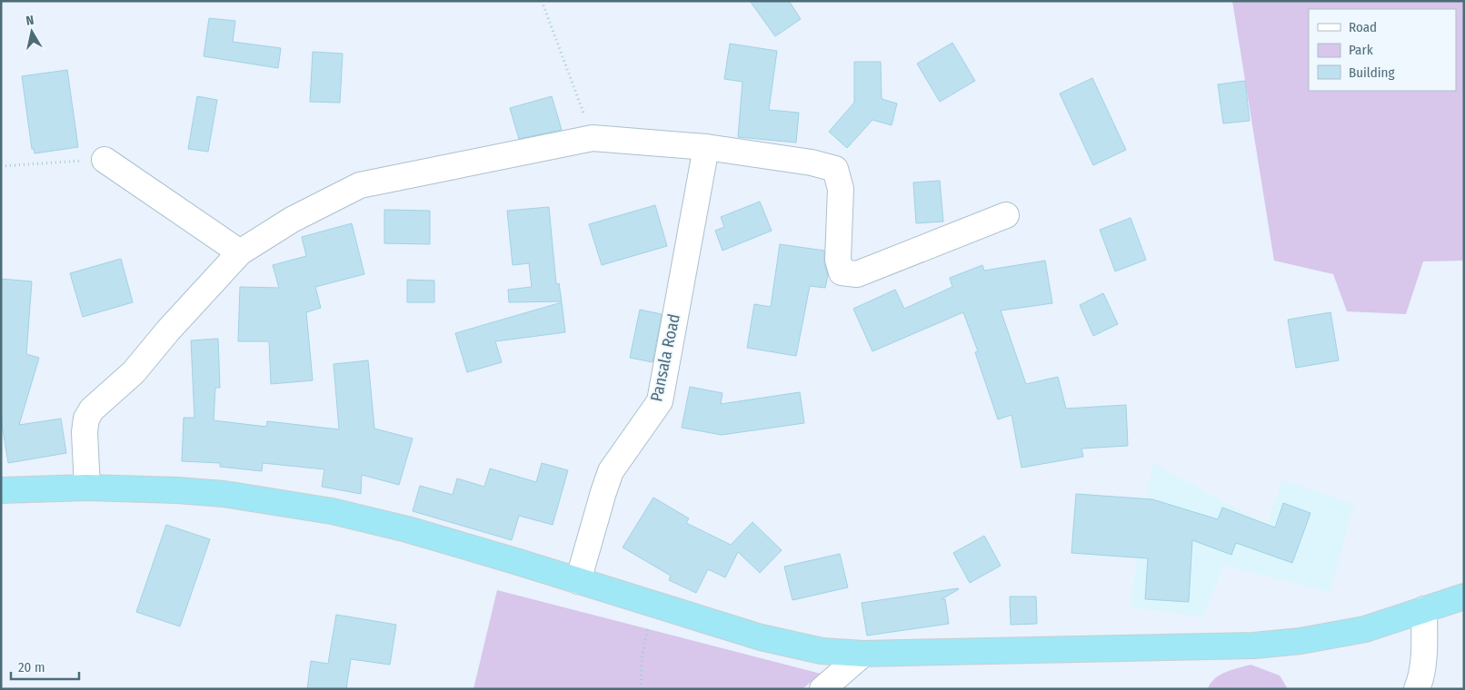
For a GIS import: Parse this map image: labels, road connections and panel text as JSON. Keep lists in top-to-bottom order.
{
  "streets": {
    "street": ["Pansala Road"]
  },
  "legend": ["Road", "Park", "Building"],
  "scale_bar": "20 m",
  "north": "top"
}
